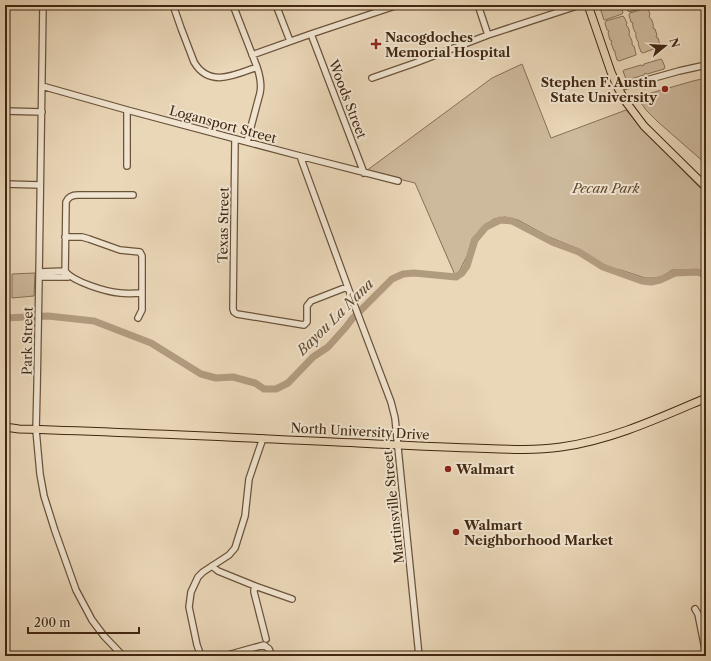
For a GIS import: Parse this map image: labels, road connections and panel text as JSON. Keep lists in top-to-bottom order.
{
  "streets": {
    "main road": ["North University Drive"],
    "street": [
      "Woods Street",
      "Logansport Street",
      "Texas Street",
      "Park Street",
      "Martinsville Street"
    ]
  },
  "crossings": [
    ["Woods Street", "Logansport Street"],
    ["Logansport Street", "Texas Street"],
    ["Logansport Street", "Park Street"],
    ["Logansport Street", "Martinsville Street"],
    ["Texas Street", "Martinsville Street"],
    ["Park Street", "North University Drive"],
    ["North University Drive", "Martinsville Street"]
  ],
  "water": ["Bayou La Nana"],
  "parks": ["Pecan Park"],
  "places": {
    "health": ["Nacogdoches Memorial Hospital"],
    "other": ["Stephen F. Austin State University", "Walmart", "Walmart Neighborhood Market"]
  },
  "scale_bar": "200 m",
  "north": "right"
}
